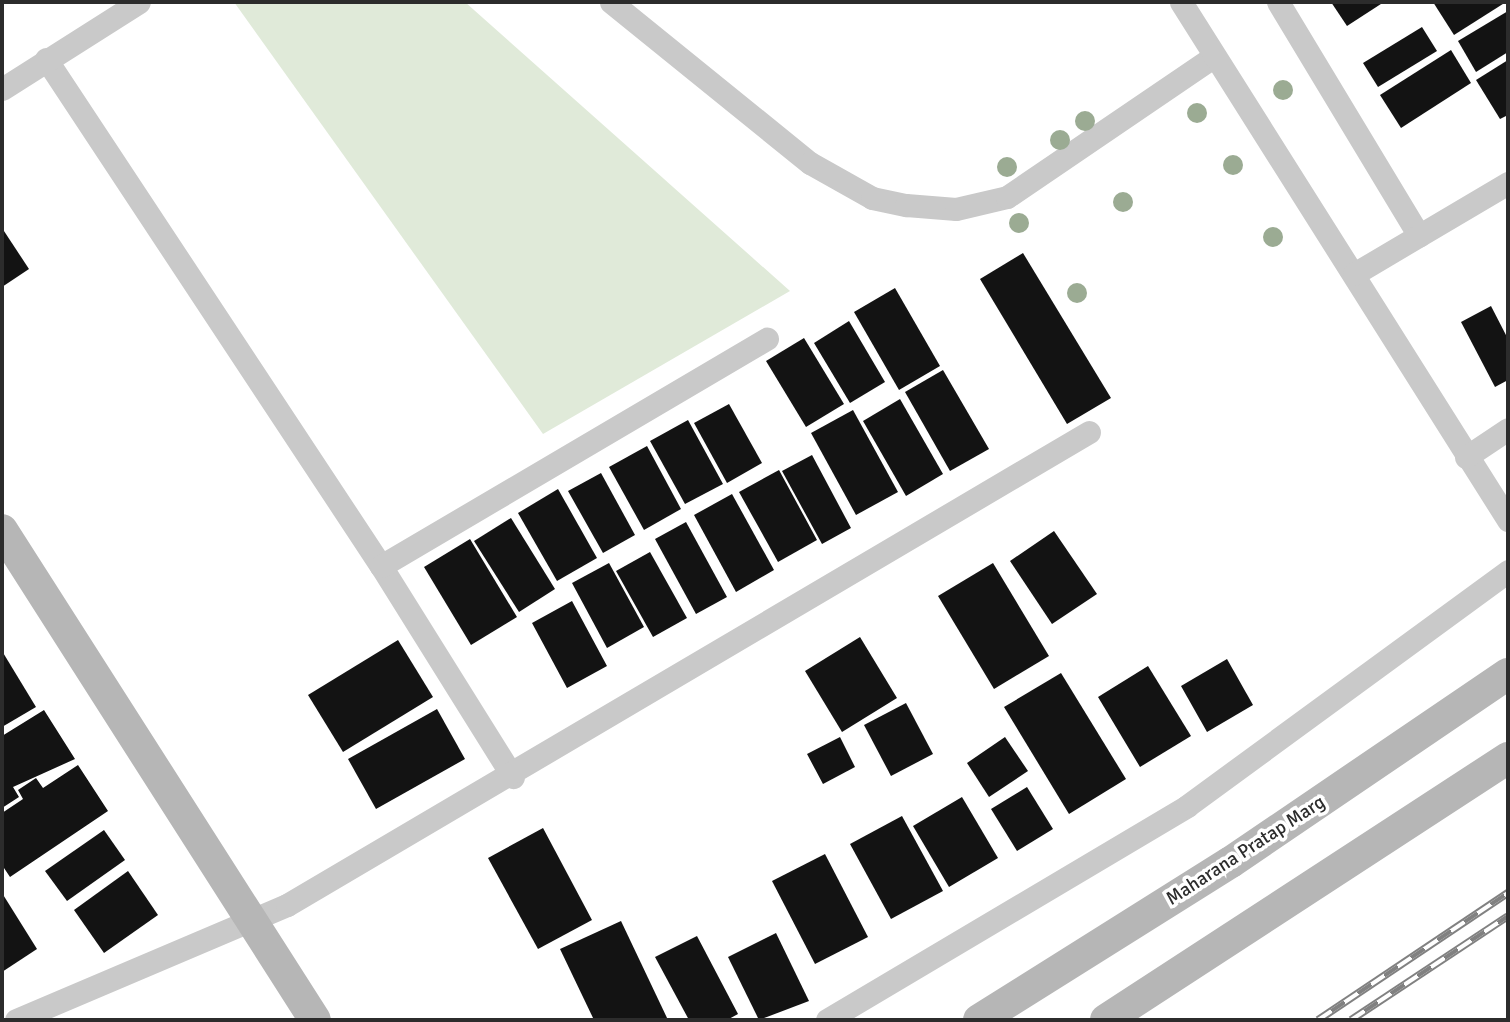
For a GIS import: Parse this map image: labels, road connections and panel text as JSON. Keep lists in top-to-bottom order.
{
  "streets": {
    "main road": ["Maharana Pratap Marg"]
  }
}
